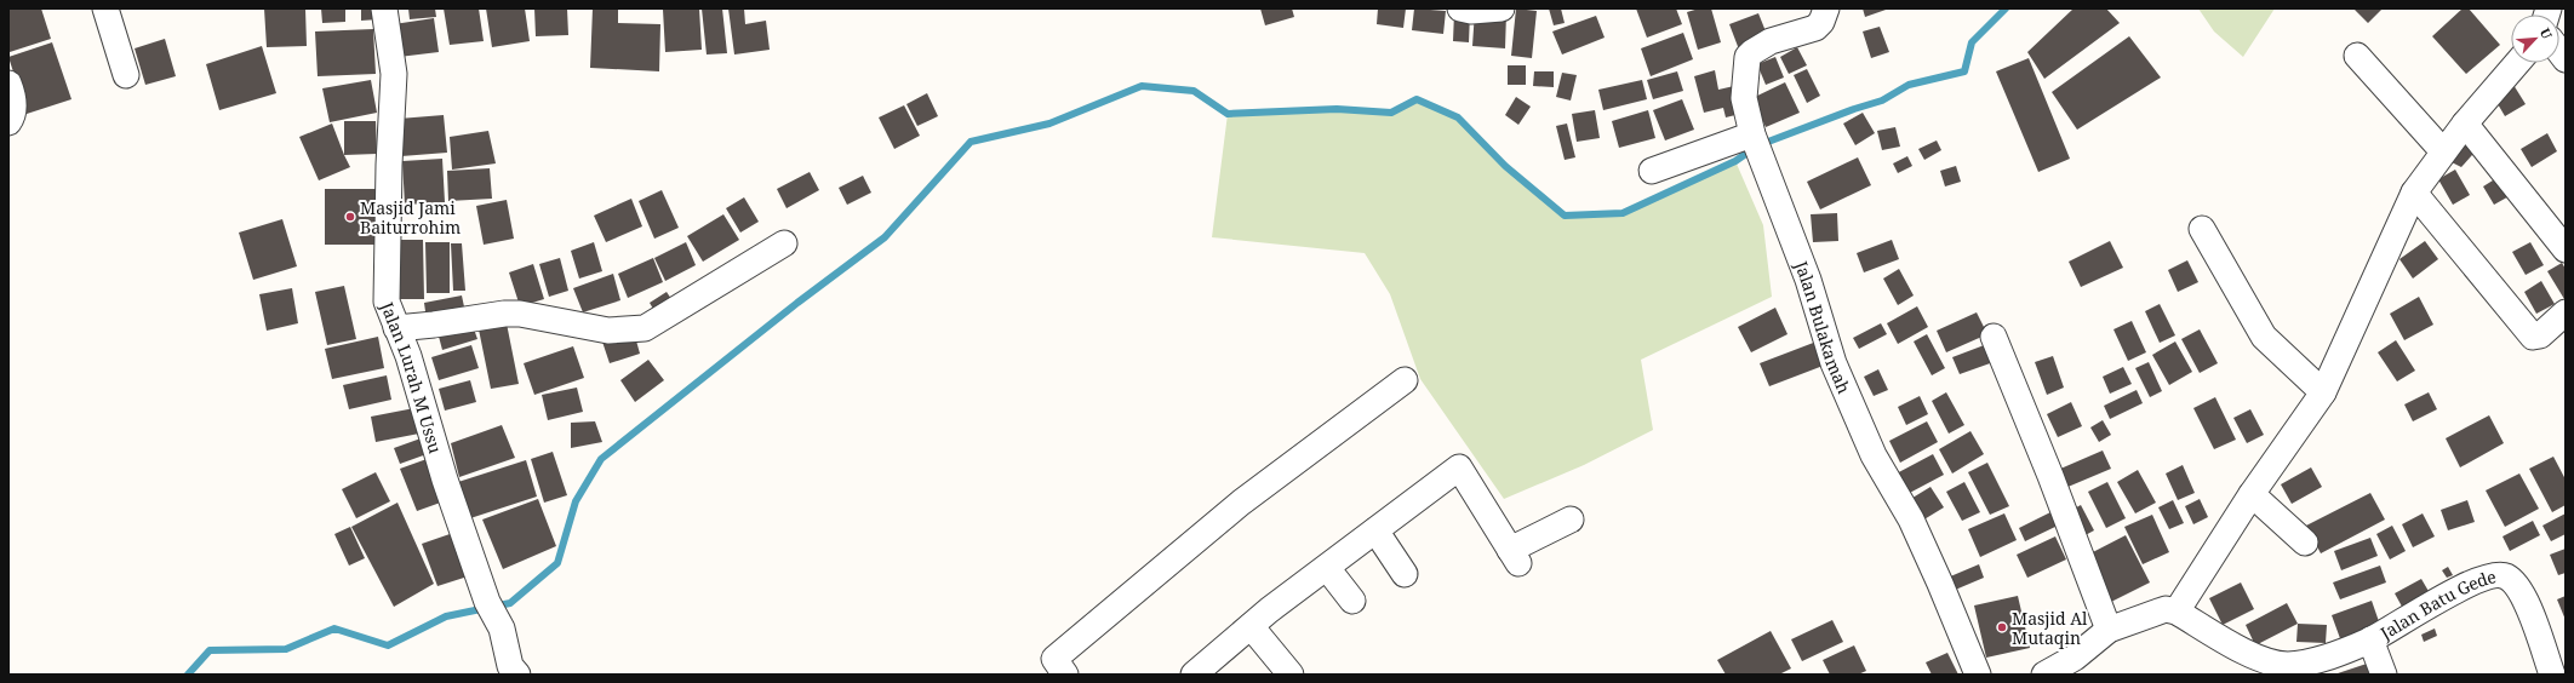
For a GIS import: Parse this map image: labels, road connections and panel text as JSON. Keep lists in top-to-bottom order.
{
  "streets": {
    "street": ["Jalan Bulakamah", "Jalan Lurah M Ussu", "Jalan Batu Gede"]
  },
  "places": ["Masjid Jami Baiturrohim", "Masjid Al Mutaqin"],
  "north": "top right"
}
